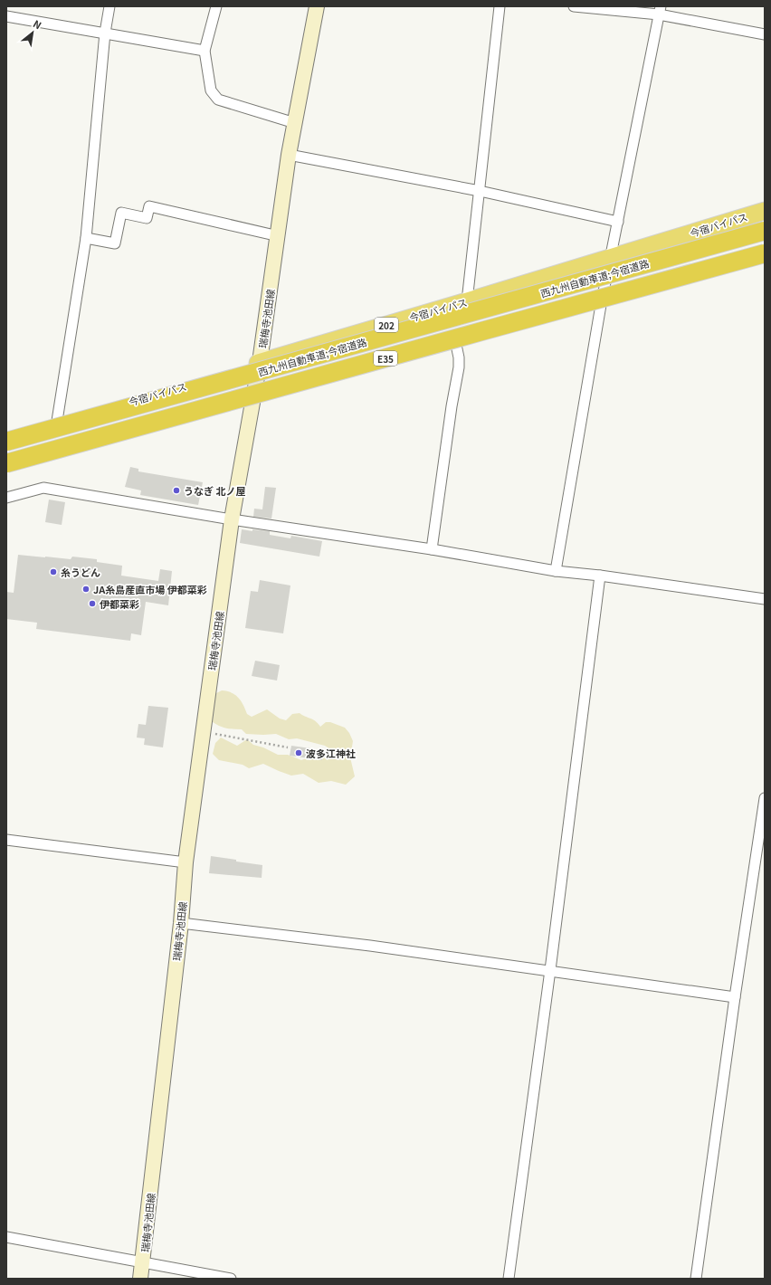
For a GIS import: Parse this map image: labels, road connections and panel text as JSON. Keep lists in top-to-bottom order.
{
  "streets": {
    "highway": [
      "今宿バイパス",
      "西九州自動車道;今宿道路",
      "202",
      "E35"
    ],
    "main road": ["瑞梅寺池田線"]
  },
  "crossings": [
    ["今宿バイパス", "瑞梅寺池田線"]
  ],
  "places": [
    "うなぎ 北ノ屋",
    "糸うどん",
    "JA糸島産直市場 伊都菜彩",
    "伊都菜彩",
    "波多江神社"
  ],
  "north": "top right"
}
